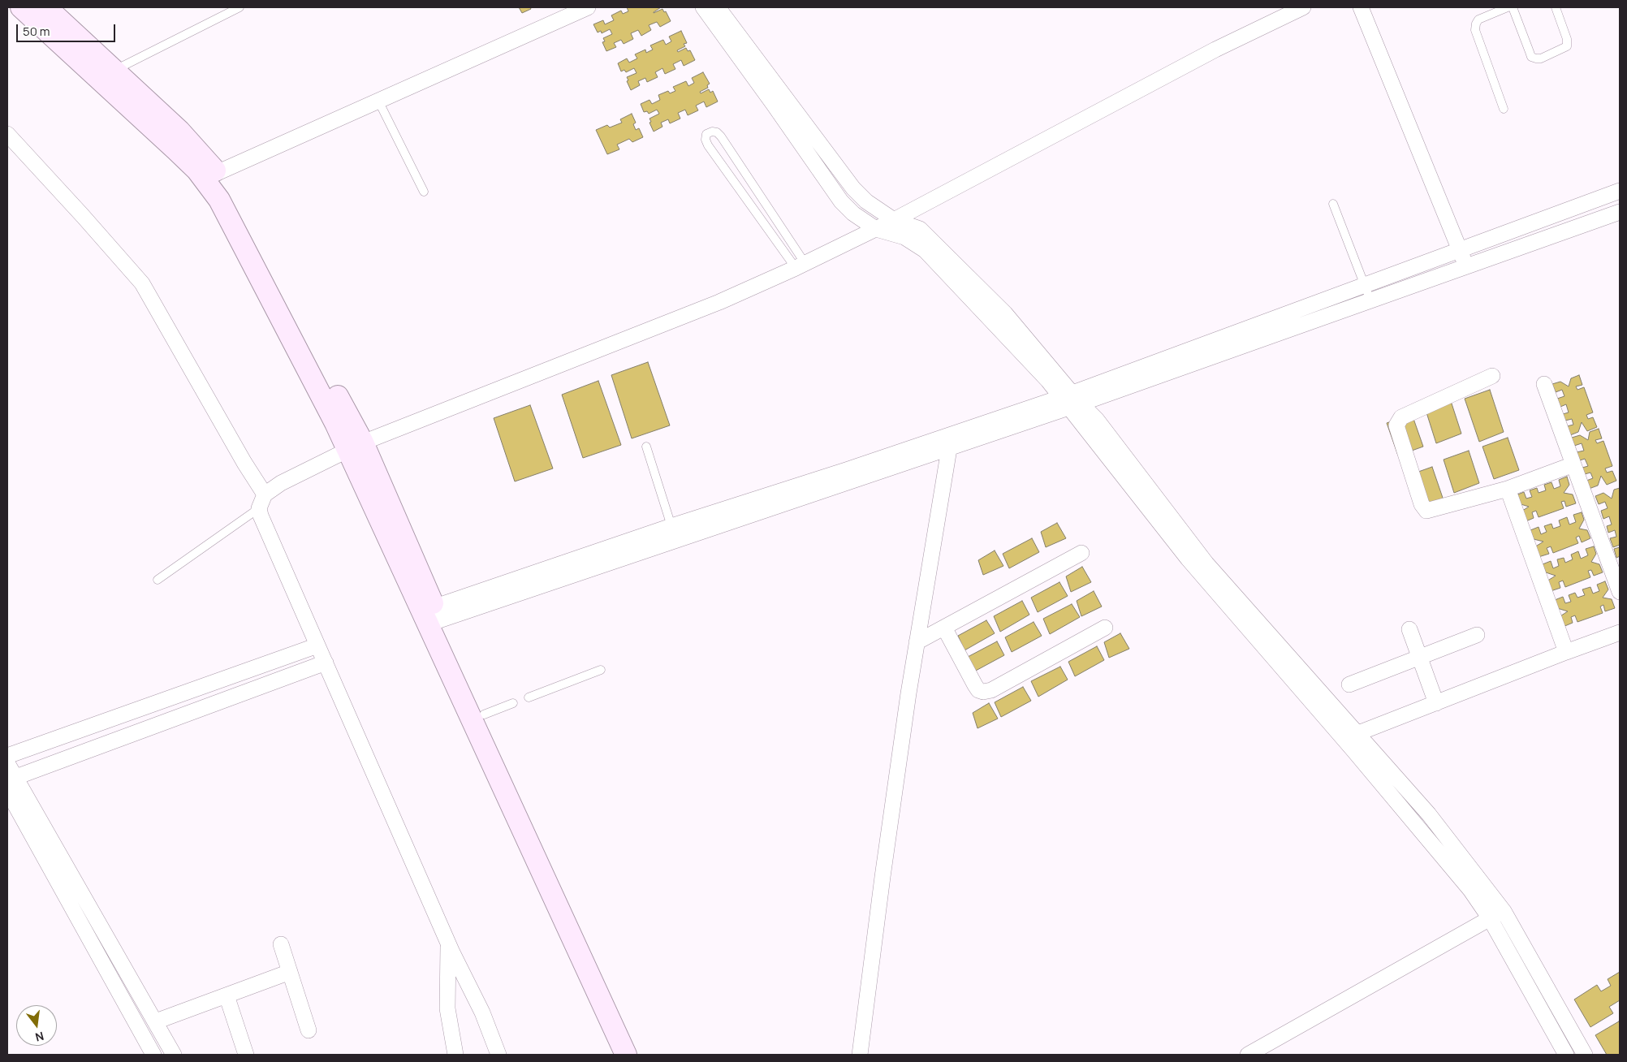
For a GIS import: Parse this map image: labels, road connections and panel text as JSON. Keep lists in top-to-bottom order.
{
  "scale_bar": "50 m",
  "north": "bottom"
}
